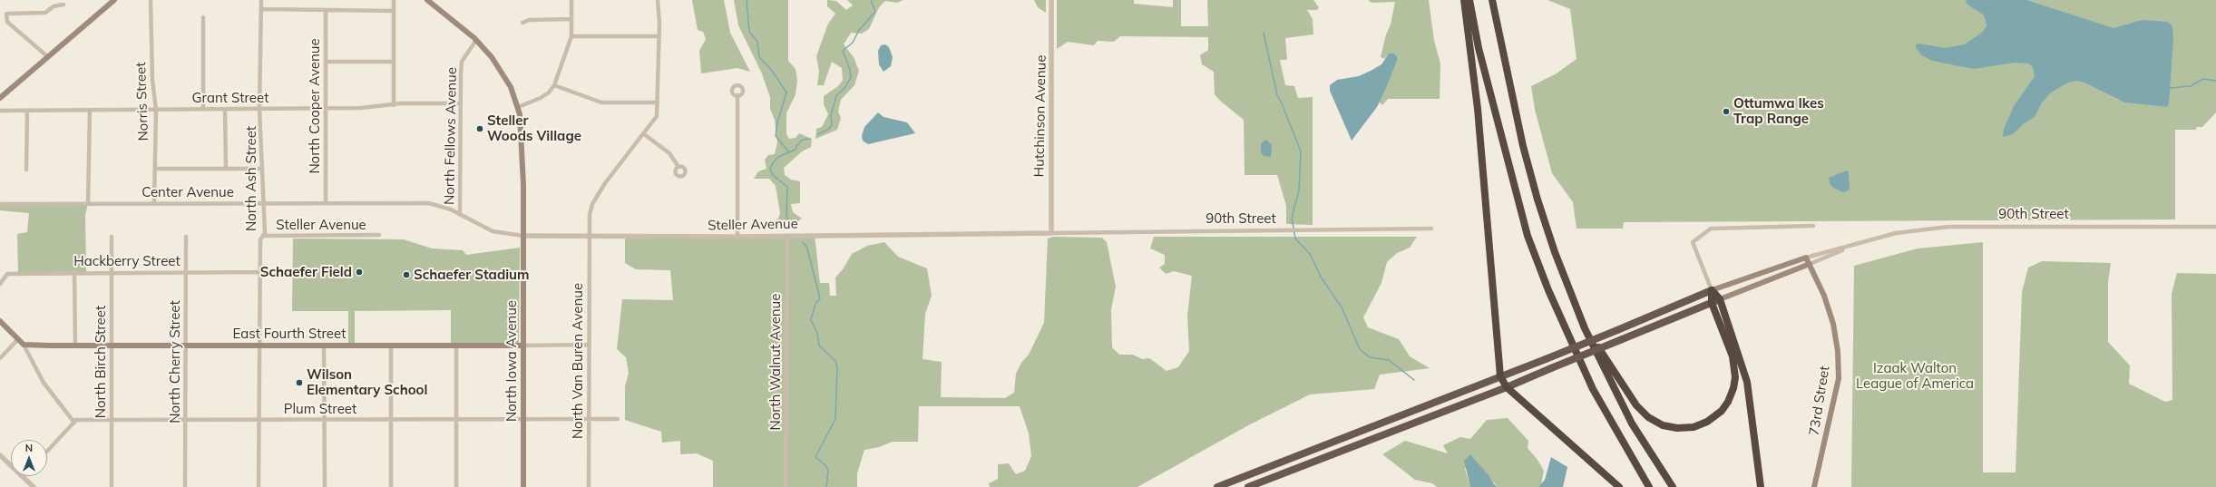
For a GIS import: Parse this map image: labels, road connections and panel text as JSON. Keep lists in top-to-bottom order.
{
  "streets": {
    "main road": [
      "90th Street",
      "East Fourth Street",
      "North Iowa Avenue",
      "73rd Street"
    ],
    "street": [
      "Grant Street",
      "Norris Street",
      "North Cooper Avenue",
      "Hutchinson Avenue",
      "North Fellows Avenue",
      "North Ash Street",
      "Center Avenue",
      "Steller Avenue",
      "Hackberry Street",
      "North Van Buren Avenue",
      "North Birch Street",
      "North Cherry Street",
      "North Walnut Avenue",
      "Plum Street"
    ]
  },
  "crossings": [
    ["Grant Street", "Norris Street"],
    ["Grant Street", "North Cooper Avenue"],
    ["Grant Street", "North Fellows Avenue"],
    ["Grant Street", "North Ash Street"],
    ["Norris Street", "Center Avenue"],
    ["North Cooper Avenue", "Center Avenue"],
    ["Hutchinson Avenue", "90th Street"],
    ["Hutchinson Avenue", "Steller Avenue"],
    ["North Fellows Avenue", "Center Avenue"],
    ["North Fellows Avenue", "Steller Avenue"],
    ["North Fellows Avenue", "North Iowa Avenue"],
    ["North Ash Street", "Center Avenue"],
    ["North Ash Street", "Steller Avenue"],
    ["North Ash Street", "Hackberry Street"],
    ["North Ash Street", "East Fourth Street"],
    ["North Ash Street", "Plum Street"],
    ["Center Avenue", "Steller Avenue"],
    ["90th Street", "Steller Avenue"],
    ["90th Street", "73rd Street"],
    ["Steller Avenue", "North Iowa Avenue"],
    ["Steller Avenue", "North Van Buren Avenue"],
    ["Steller Avenue", "North Walnut Avenue"],
    ["Hackberry Street", "North Birch Street"],
    ["Hackberry Street", "North Cherry Street"],
    ["East Fourth Street", "North Iowa Avenue"],
    ["East Fourth Street", "North Van Buren Avenue"],
    ["East Fourth Street", "North Birch Street"],
    ["East Fourth Street", "North Cherry Street"],
    ["North Iowa Avenue", "Plum Street"],
    ["North Van Buren Avenue", "Plum Street"],
    ["North Birch Street", "Plum Street"],
    ["North Cherry Street", "Plum Street"]
  ],
  "parks": ["Izaak Walton League of America"],
  "places": [
    "Ottumwa Ikes Trap Range",
    "Steller Woods Village",
    "Schaefer Field",
    "Schaefer Stadium",
    "Wilson Elementary School"
  ],
  "north": "top"
}
